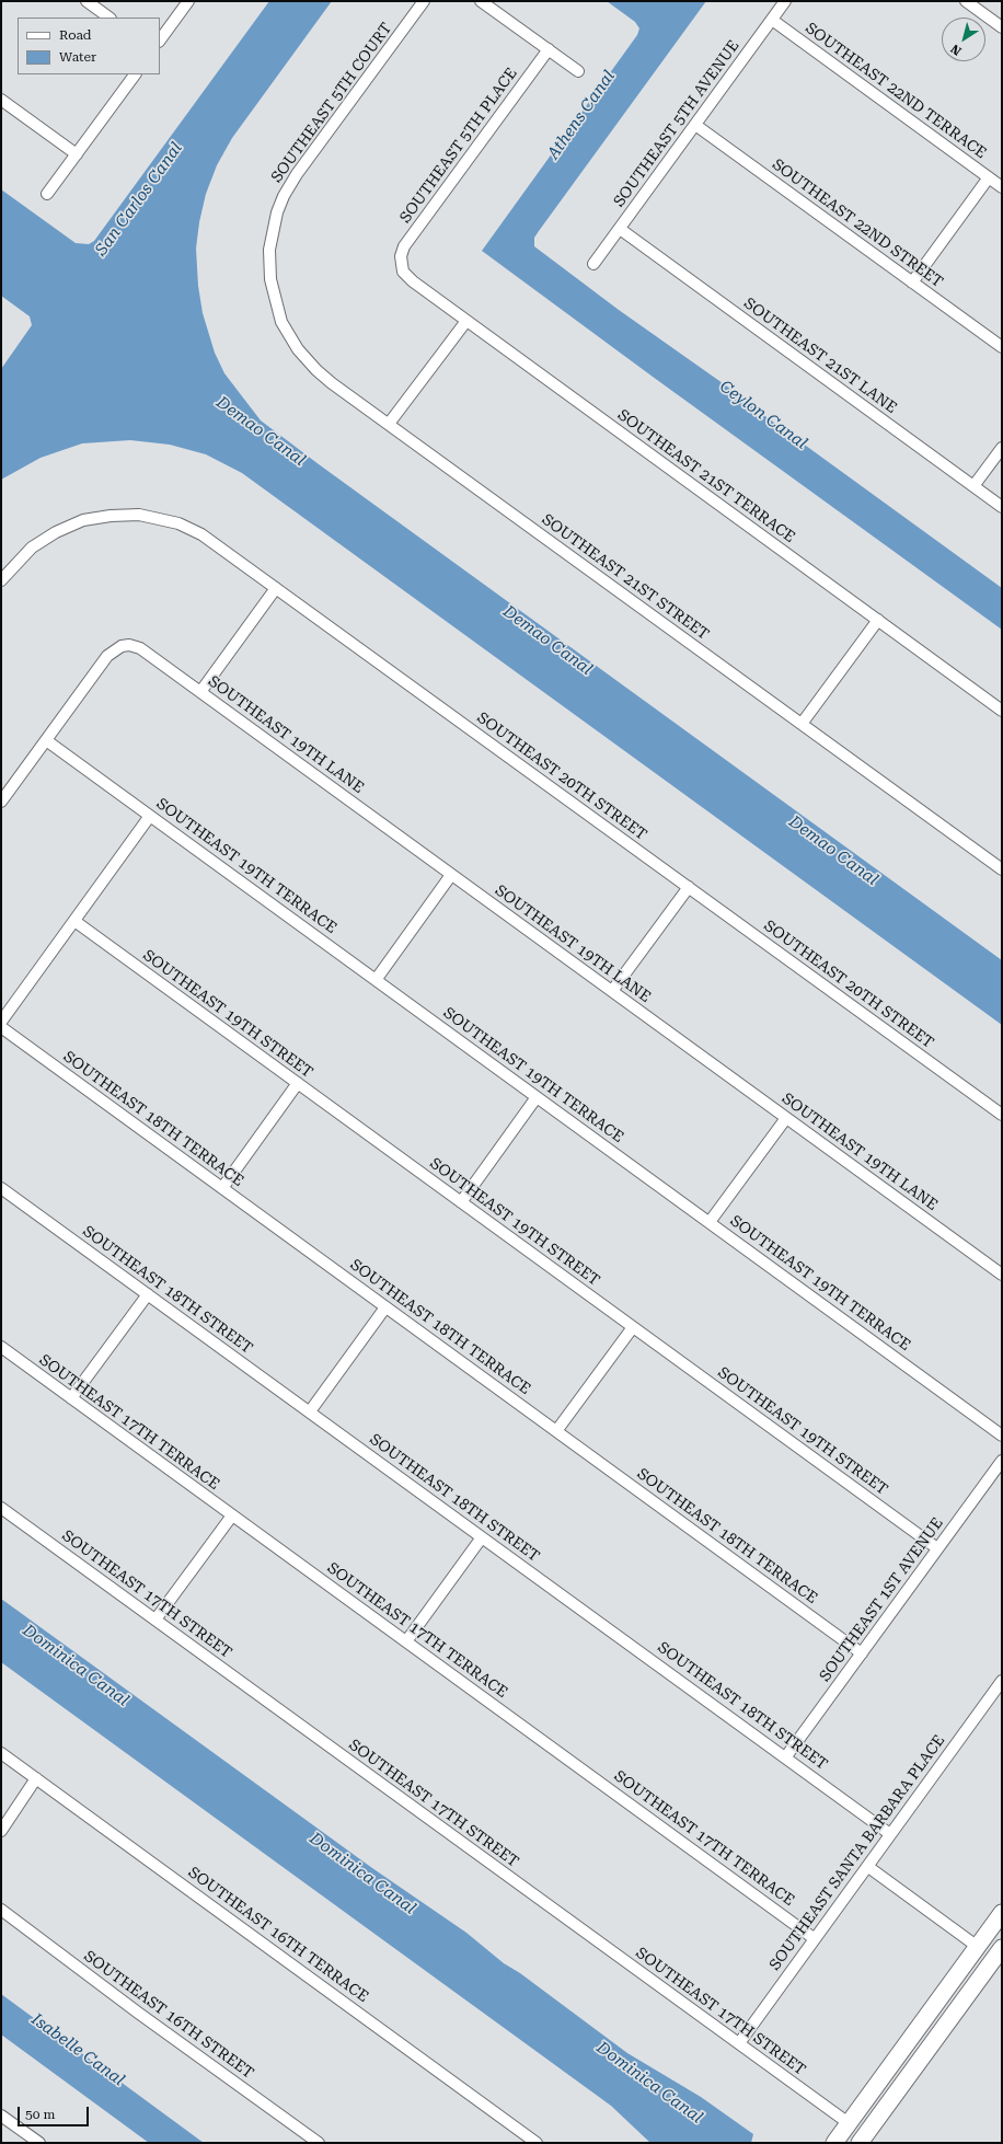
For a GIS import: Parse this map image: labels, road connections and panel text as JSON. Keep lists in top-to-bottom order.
{
  "streets": {
    "street": [
      "SOUTHEAST 22ND TERRACE",
      "SOUTHEAST 5TH COURT",
      "SOUTHEAST 5TH AVENUE",
      "SOUTHEAST 5TH PLACE",
      "SOUTHEAST 22ND STREET",
      "SOUTHEAST 21ST LANE",
      "SOUTHEAST 21ST TERRACE",
      "SOUTHEAST 21ST STREET",
      "SOUTHEAST 19TH LANE",
      "SOUTHEAST 20TH STREET",
      "SOUTHEAST 19TH TERRACE",
      "SOUTHEAST 19TH STREET",
      "SOUTHEAST 18TH TERRACE",
      "SOUTHEAST 18TH STREET",
      "SOUTHEAST 17TH TERRACE",
      "SOUTHEAST 17TH STREET",
      "SOUTHEAST 1ST AVENUE",
      "SOUTHEAST SANTA BARBARA PLACE",
      "SOUTHEAST 16TH TERRACE",
      "SOUTHEAST 16TH STREET"
    ]
  },
  "crossings": [
    ["SOUTHEAST 22ND TERRACE", "SOUTHEAST 5TH AVENUE"],
    ["SOUTHEAST 5TH COURT", "SOUTHEAST 21ST STREET"],
    ["SOUTHEAST 5TH AVENUE", "SOUTHEAST 22ND STREET"],
    ["SOUTHEAST 5TH AVENUE", "SOUTHEAST 21ST LANE"],
    ["SOUTHEAST 5TH PLACE", "SOUTHEAST 21ST TERRACE"],
    ["SOUTHEAST 19TH LANE", "SOUTHEAST 19TH TERRACE"],
    ["SOUTHEAST 19TH STREET", "SOUTHEAST 1ST AVENUE"],
    ["SOUTHEAST 18TH TERRACE", "SOUTHEAST 1ST AVENUE"],
    ["SOUTHEAST 18TH STREET", "SOUTHEAST 1ST AVENUE"],
    ["SOUTHEAST 18TH STREET", "SOUTHEAST SANTA BARBARA PLACE"],
    ["SOUTHEAST 17TH TERRACE", "SOUTHEAST SANTA BARBARA PLACE"],
    ["SOUTHEAST 17TH STREET", "SOUTHEAST SANTA BARBARA PLACE"]
  ],
  "water": [
    "Athens Canal",
    "San Carlos Canal",
    "Ceylon Canal",
    "Demao Canal",
    "Dominica Canal",
    "Isabelle Canal"
  ],
  "legend": ["Road", "Water"],
  "scale_bar": "50 m",
  "north": "bottom left"
}
